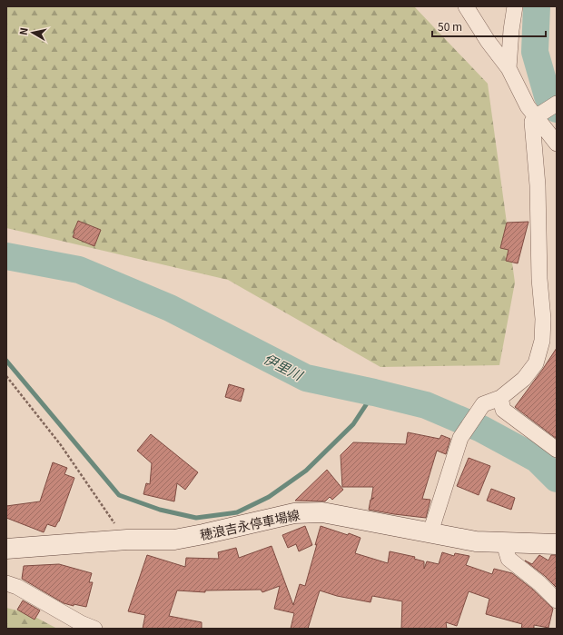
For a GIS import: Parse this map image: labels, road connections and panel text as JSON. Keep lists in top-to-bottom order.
{
  "streets": {
    "main road": ["穂浪吉永停車場線"]
  },
  "water": ["伊里川"],
  "scale_bar": "50 m",
  "north": "left"
}
